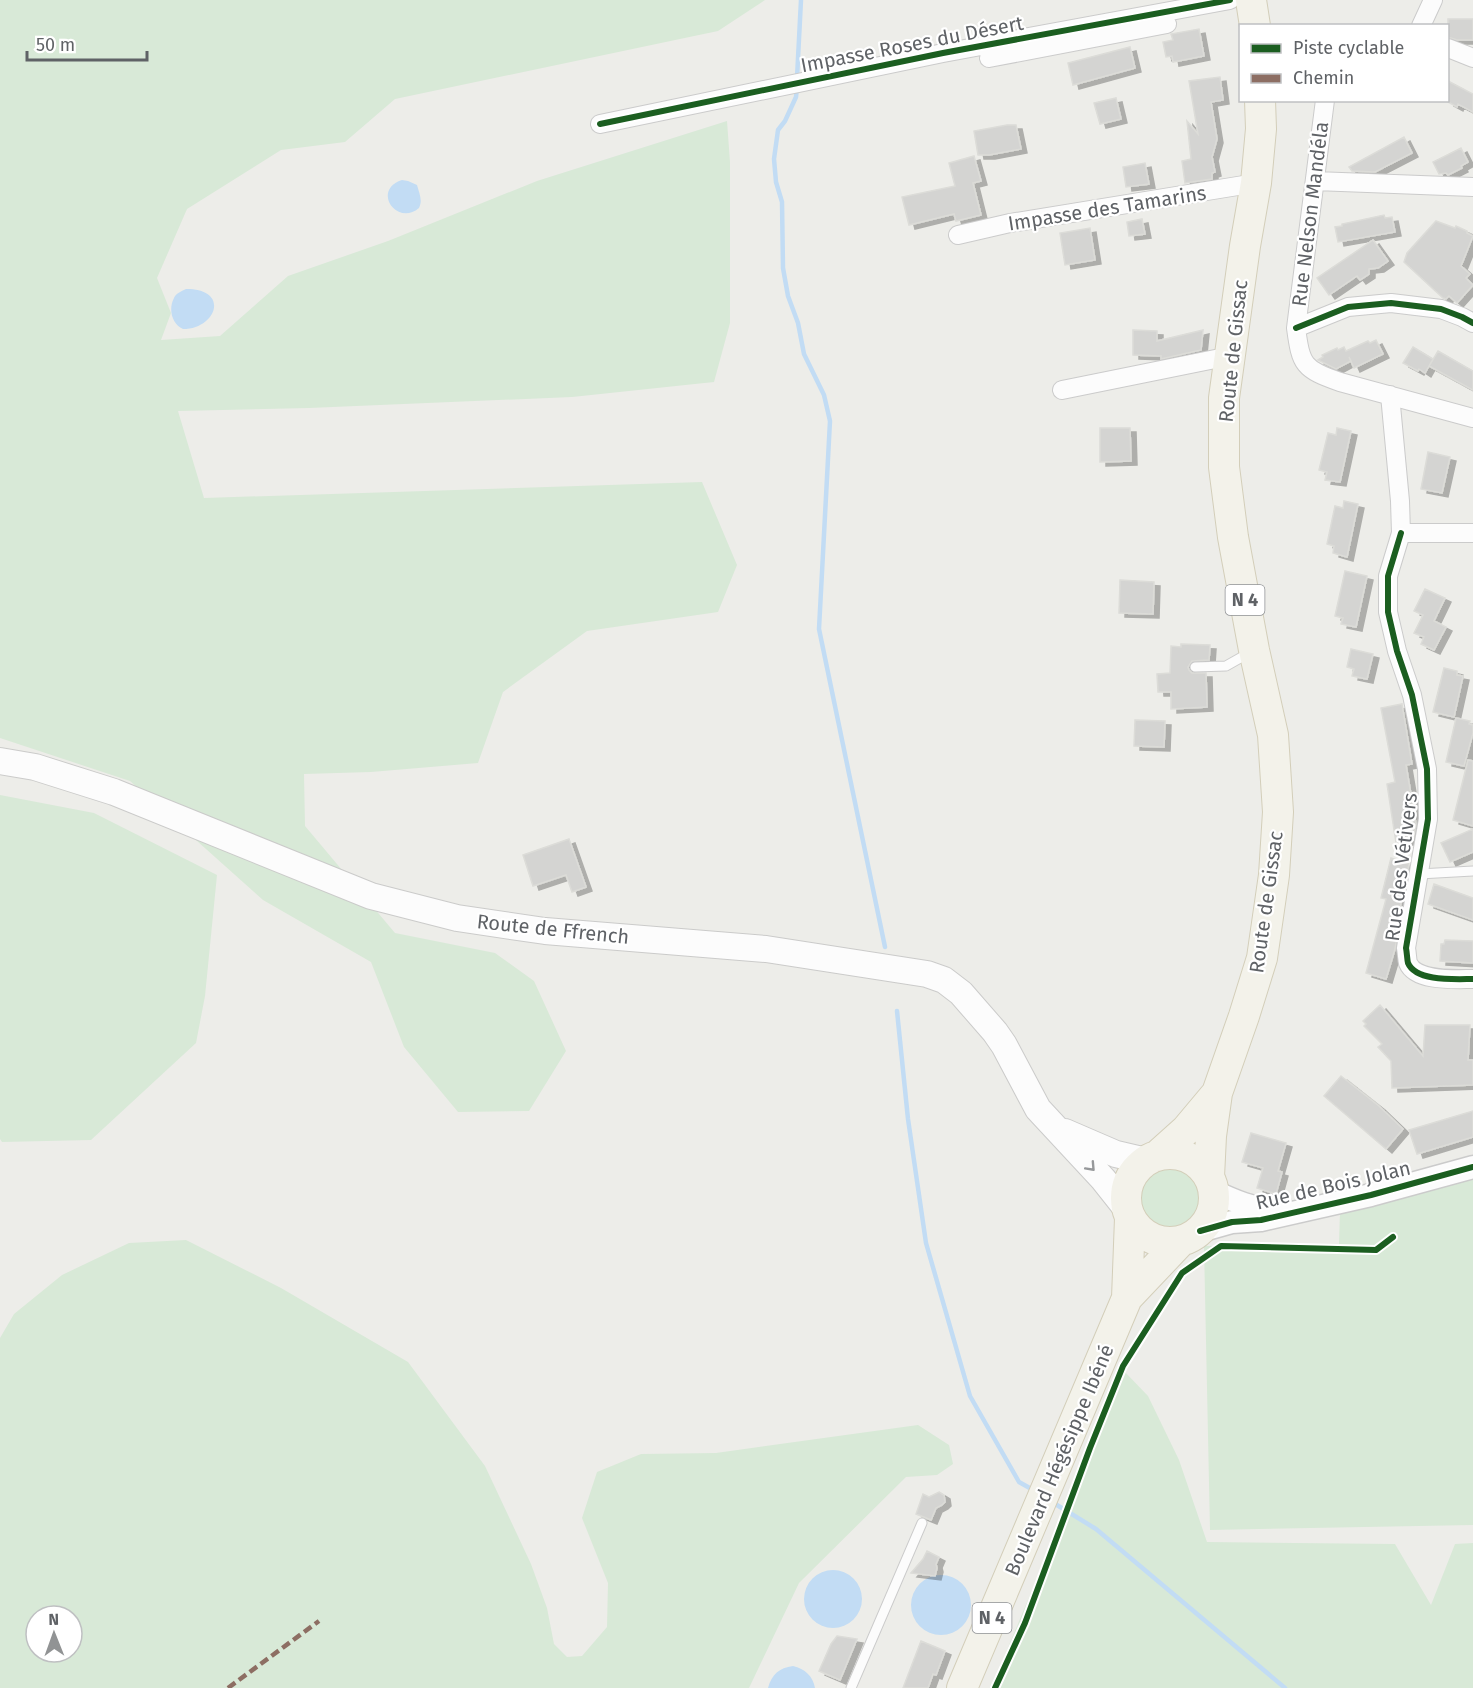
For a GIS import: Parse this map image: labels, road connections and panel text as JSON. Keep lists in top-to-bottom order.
{
  "streets": {
    "main road": [
      "Route de Gissac",
      "N 4",
      "Route de Ffrench",
      "Boulevard Hégésippe Ibéné"
    ],
    "street": [
      "Impasse Roses du Désert",
      "Impasse des Tamarins",
      "Rue Nelson Mandéla",
      "Rue des Vétivers",
      "Rue de Bois Jolan"
    ]
  },
  "crossings": [
    ["Impasse des Tamarins", "Route de Gissac"],
    ["Rue Nelson Mandéla", "Rue des Vétivers"],
    ["Route de Gissac", "Route de Ffrench"],
    ["Route de Gissac", "Rue de Bois Jolan"],
    ["Route de Gissac", "Boulevard Hégésippe Ibéné"],
    ["Route de Ffrench", "Rue de Bois Jolan"],
    ["Route de Ffrench", "Boulevard Hégésippe Ibéné"],
    ["Rue de Bois Jolan", "Boulevard Hégésippe Ibéné"]
  ],
  "legend": ["Piste cyclable", "Chemin"],
  "scale_bar": "50 m",
  "north": "top"
}
